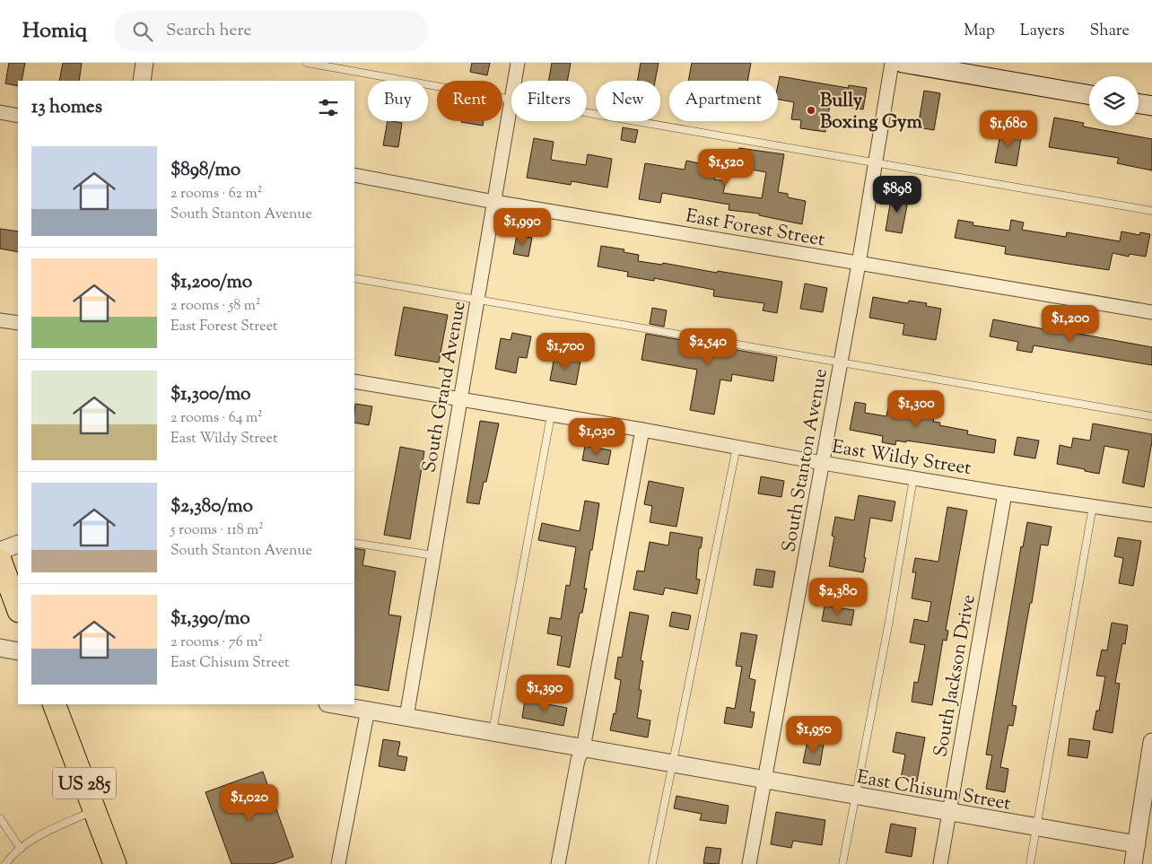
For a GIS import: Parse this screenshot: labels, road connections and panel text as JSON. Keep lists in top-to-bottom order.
{
  "streets": {
    "main road": ["US 285"],
    "street": [
      "East Forest Street",
      "South Grand Avenue",
      "East Wildy Street",
      "South Stanton Avenue",
      "South Jackson Drive",
      "East Chisum Street"
    ]
  },
  "crossings": [
    ["East Forest Street", "South Grand Avenue"],
    ["East Forest Street", "South Stanton Avenue"],
    ["South Grand Avenue", "East Wildy Street"],
    ["South Grand Avenue", "East Chisum Street"],
    ["East Wildy Street", "South Stanton Avenue"],
    ["East Wildy Street", "South Jackson Drive"],
    ["South Stanton Avenue", "East Chisum Street"],
    ["South Jackson Drive", "East Chisum Street"]
  ],
  "places": ["Bully Boxing Gym"],
  "page": {
    "header": "Homiq",
    "search": "Search here",
    "nav": ["Map", "Layers", "Share"],
    "chip": [
      "Buy",
      "Rent",
      "Filters",
      "New",
      "Apartment"
    ],
    "heading": "13 homes",
    "price": [
      "$1,680",
      "$1,520",
      "$898",
      "$1,990",
      "$1,200",
      "$2,540",
      "$1,700",
      "$1,300",
      "$1,030",
      "$2,380",
      "$1,390",
      "$1,950",
      "$1,020"
    ],
    "list": [
      {
        "name": "$898/mo",
        "note": "2 rooms · 62 m² · South Stanton Avenue"
      },
      {
        "name": "$1,200/mo",
        "note": "2 rooms · 58 m² · East Forest Street"
      },
      {
        "name": "$1,300/mo",
        "note": "2 rooms · 64 m² · East Wildy Street"
      },
      {
        "name": "$2,380/mo",
        "note": "5 rooms · 118 m² · South Stanton Avenue"
      },
      {
        "name": "$1,390/mo",
        "note": "2 rooms · 76 m² · East Chisum Street"
      }
    ]
  }
}
